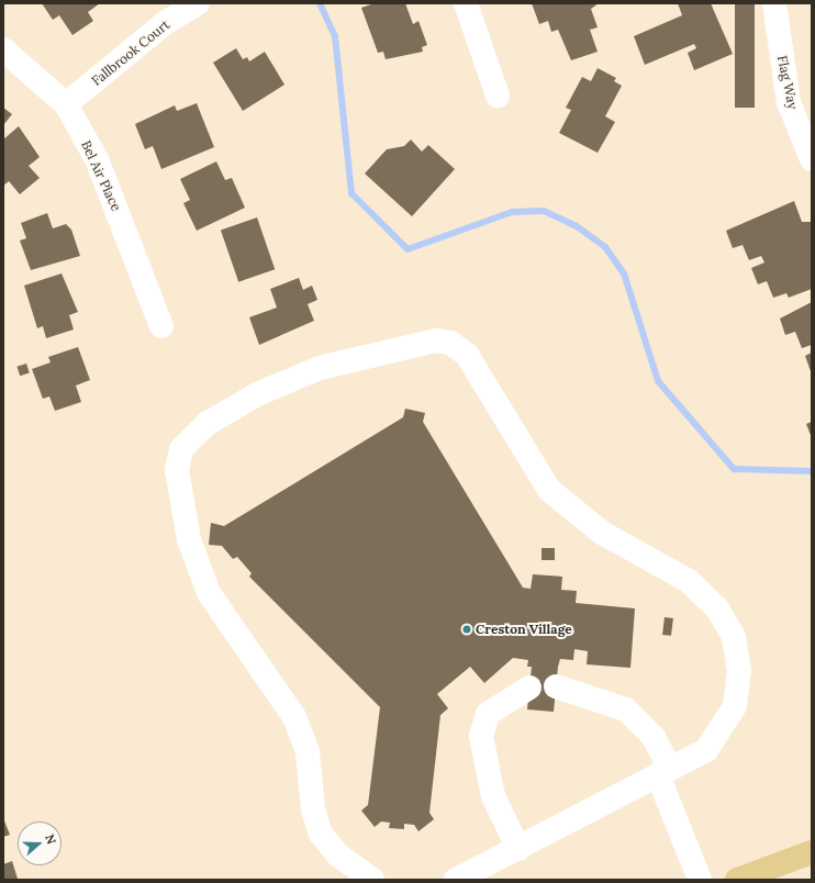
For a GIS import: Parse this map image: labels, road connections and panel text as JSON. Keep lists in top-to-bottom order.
{
  "streets": {
    "street": ["Fallbrook Court", "Flag Way", "Bel Air Place"]
  },
  "crossings": [
    ["Fallbrook Court", "Bel Air Place"]
  ],
  "places": ["Creston Village"],
  "north": "right"
}
